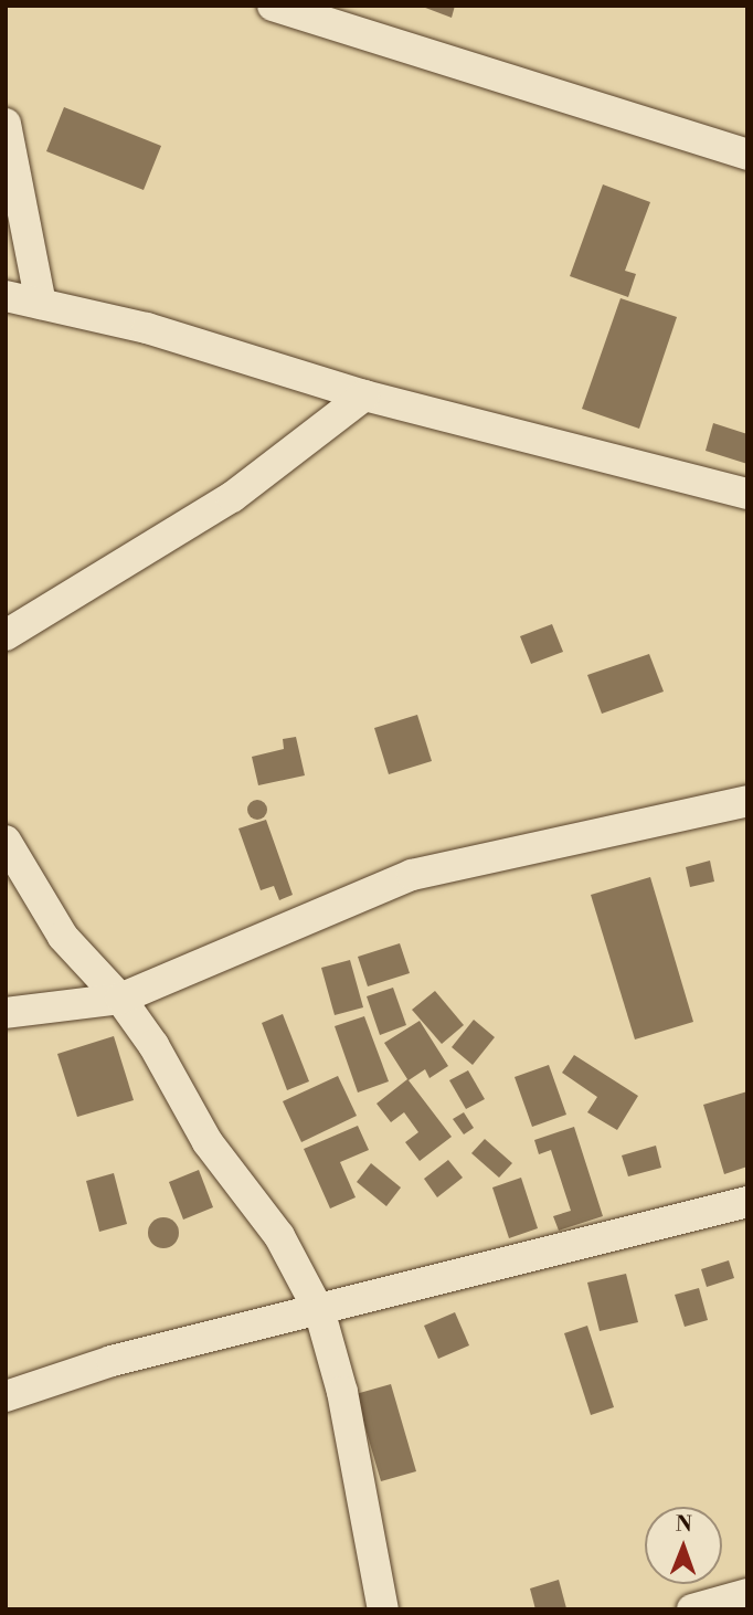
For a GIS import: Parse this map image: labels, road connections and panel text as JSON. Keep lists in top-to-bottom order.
{
  "north": "top"
}
